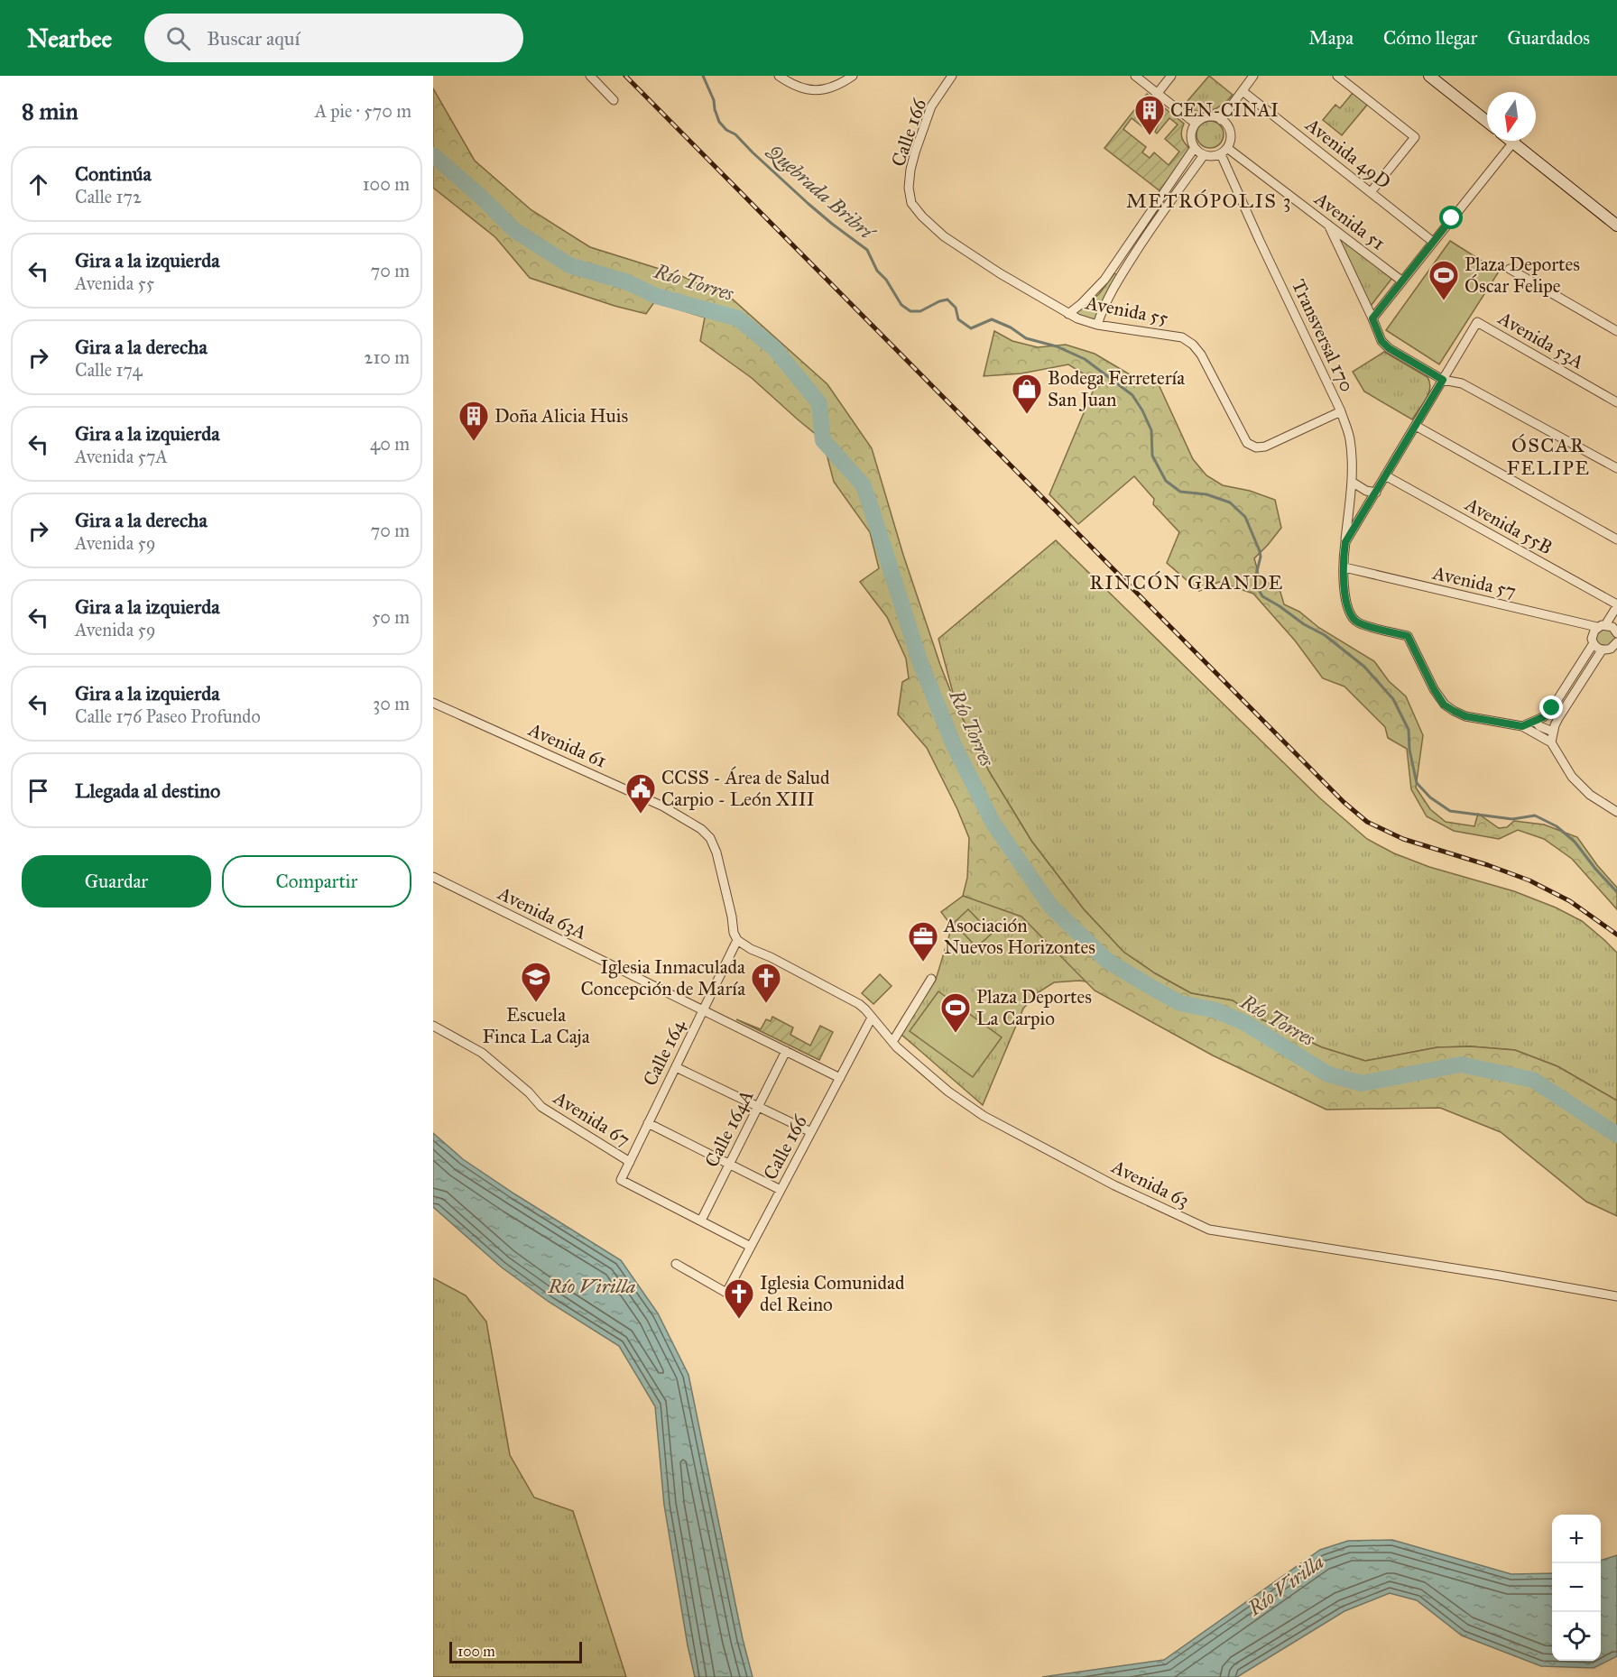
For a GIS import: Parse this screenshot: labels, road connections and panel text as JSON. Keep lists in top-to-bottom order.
{
  "streets": {
    "street": [
      "Calle 166",
      "Avenida 49D",
      "Avenida 51",
      "Avenida 55",
      "Transversal 170",
      "Avenida 53A",
      "Avenida 55B",
      "Avenida 57",
      "Avenida 61",
      "Avenida 63A",
      "Calle 164",
      "Avenida 67",
      "Calle 164A",
      "Avenida 63"
    ]
  },
  "crossings": [
    ["Calle 166", "Avenida 55"],
    ["Calle 166", "Avenida 63A"],
    ["Calle 166", "Avenida 63"],
    ["Avenida 51", "Transversal 170"],
    ["Avenida 55", "Transversal 170"],
    ["Transversal 170", "Avenida 57"],
    ["Avenida 61", "Calle 164"],
    ["Avenida 61", "Avenida 63"],
    ["Avenida 63A", "Calle 164"],
    ["Avenida 63A", "Calle 164A"],
    ["Calle 164", "Avenida 67"],
    ["Calle 164", "Calle 164A"],
    ["Calle 164", "Avenida 63"]
  ],
  "districts": ["METRÓPOLIS 3", "ÓSCAR FELIPE", "RINCÓN GRANDE"],
  "water": ["Quebrada Bribrí", "Río Torres", "Río Virilla"],
  "places": {
    "building": ["CEN-CINAI", "Doña Alicia Huis"],
    "sports": ["Plaza Deportes Óscar Felipe", "Plaza Deportes La Carpio"],
    "shop": ["Bodega Ferretería San Juan"],
    "public building": ["CCSS - Área de Salud Carpio - León XIII"],
    "office": ["Asociación Nuevos Horizontes"],
    "school or university": ["Escuela Finca La Caja"],
    "church": ["Iglesia Inmaculada Concepción de María", "Iglesia Comunidad del Reino"]
  },
  "scale_bar": "100 m",
  "north": "bottom",
  "page": {
    "header": "Nearbee",
    "search": "Buscar aquí",
    "nav": ["Mapa", "Cómo llegar", "Guardados"],
    "heading": ["8 min", "A pie · 570 m"],
    "list": [
      ["Continúa", "Calle 172", "100 m"],
      ["Gira a la izquierda", "Avenida 55", "70 m"],
      ["Gira a la derecha", "Calle 174", "210 m"],
      ["Gira a la izquierda", "Avenida 57A", "40 m"],
      ["Gira a la derecha", "Avenida 59", "70 m"],
      ["Gira a la izquierda", "Avenida 59", "50 m"],
      ["Gira a la izquierda", "Calle 176 Paseo Profundo", "30 m"],
      "Llegada al destino"
    ],
    "buttons": ["Guardar", "Compartir"],
    "map_buttons": ["+", "−"],
    "scale": "100 m"
  }
}
